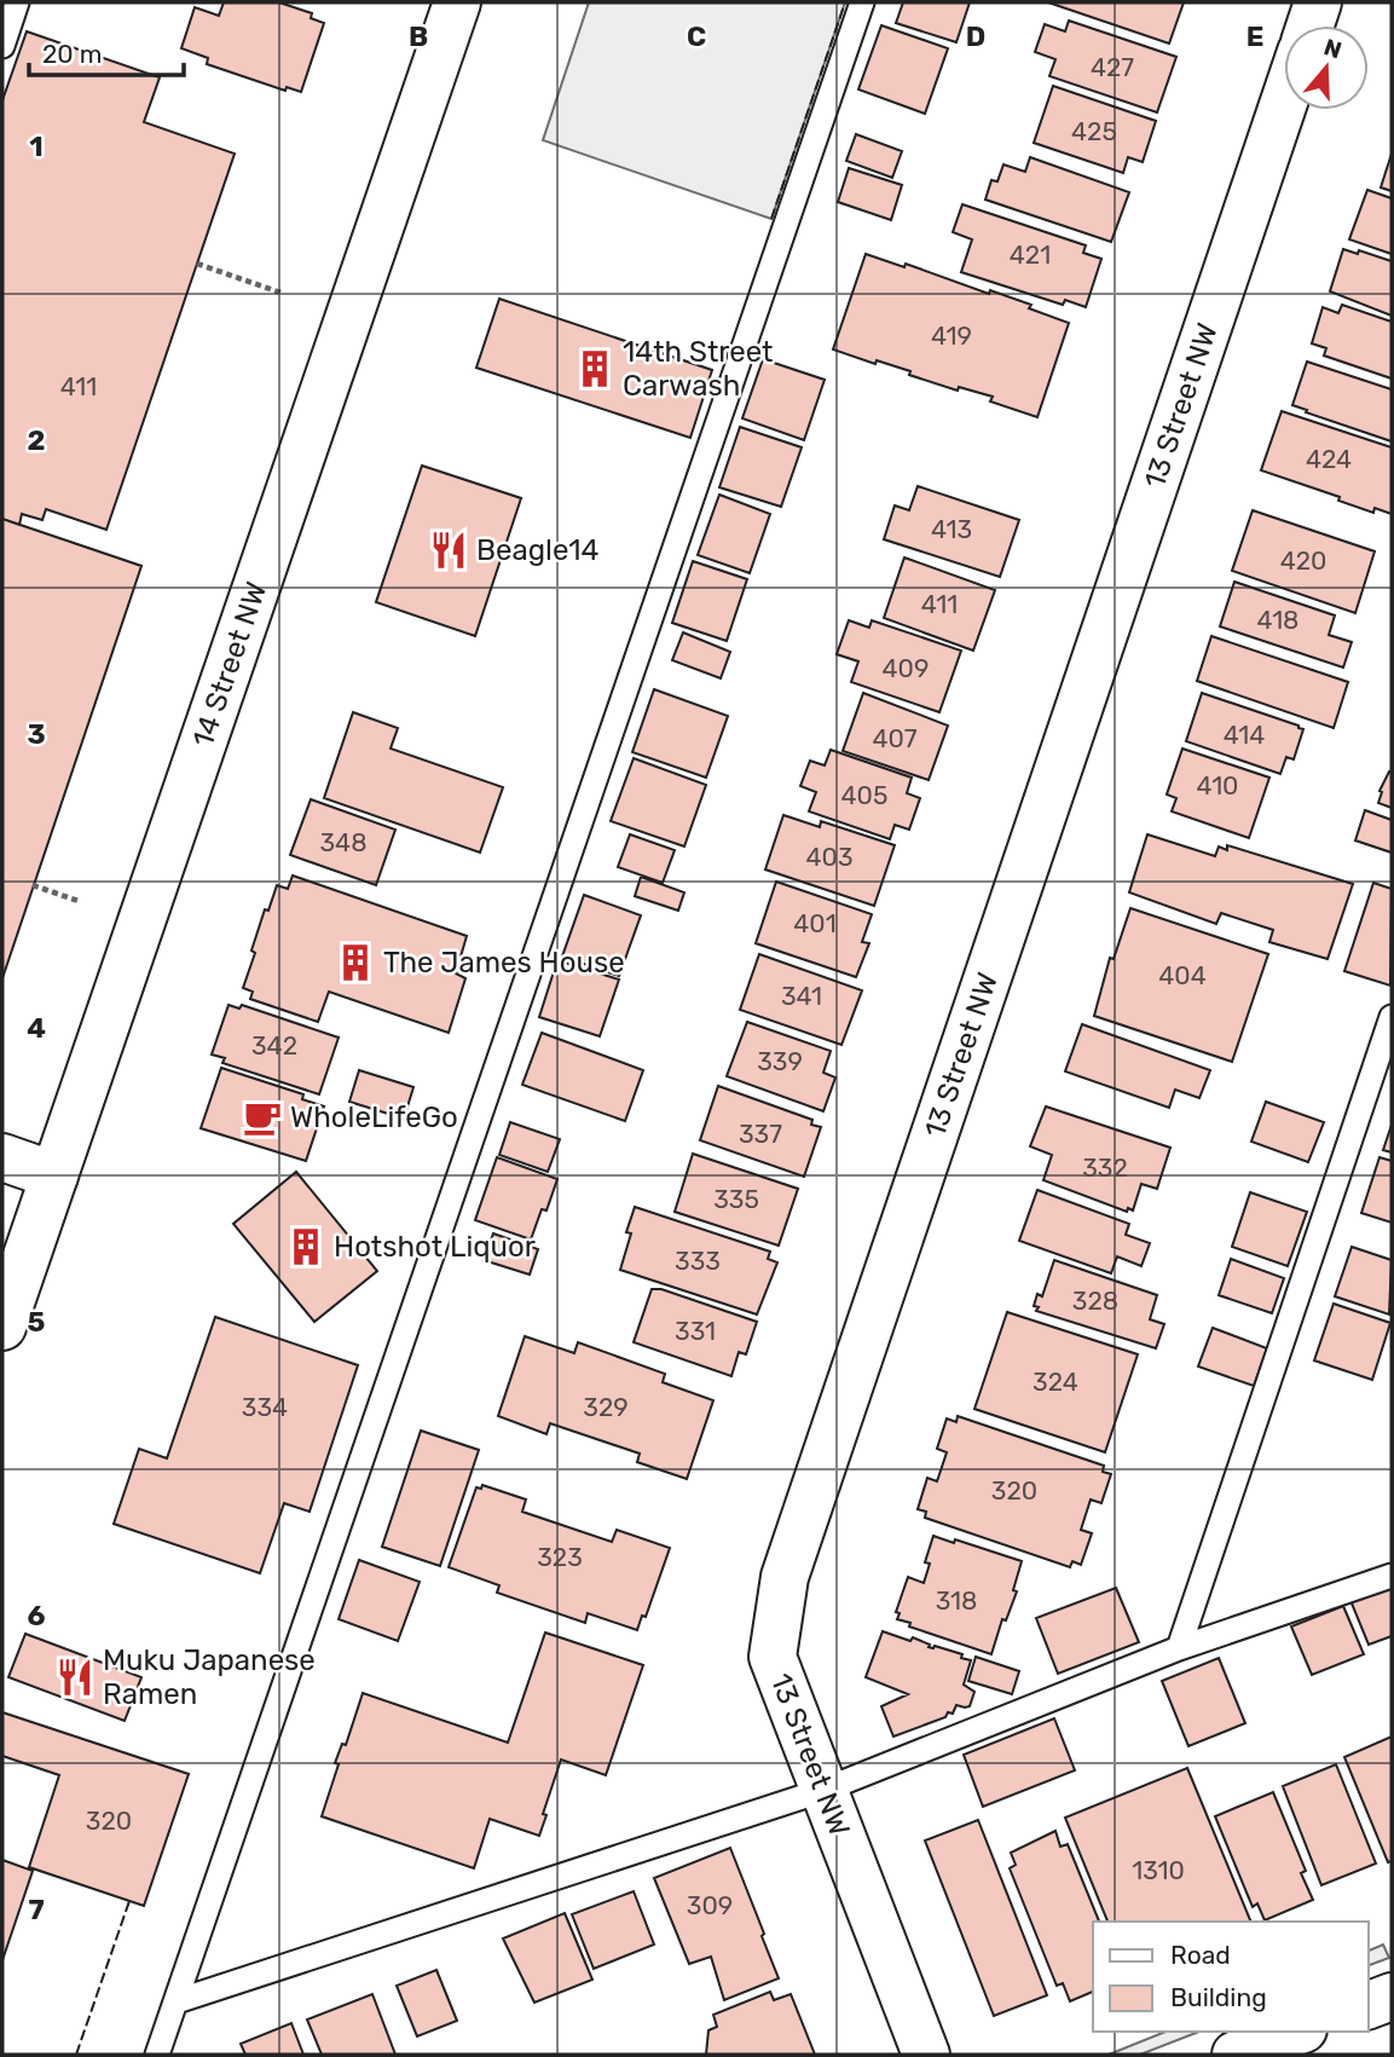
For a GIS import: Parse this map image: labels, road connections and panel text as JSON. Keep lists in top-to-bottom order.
{
  "streets": {
    "street": ["13 Street NW", "14 Street NW"]
  },
  "places": {
    "building": ["14th Street Carwash", "The James House", "Hotshot Liquor"],
    "restaurant": ["Beagle14", "Muku Japanese Ramen"],
    "cafe": ["WholeLifeGo"]
  },
  "house_numbers": [
    "427",
    "425",
    "421",
    "419",
    "411",
    "424",
    "413",
    "420",
    "411",
    "418",
    "409",
    "414",
    "407",
    "410",
    "405",
    "348",
    "403",
    "401",
    "404",
    "341",
    "342",
    "339",
    "337",
    "332",
    "335",
    "333",
    "328",
    "331",
    "324",
    "334",
    "329",
    "320",
    "323",
    "318",
    "320",
    "1310",
    "309"
  ],
  "legend": ["Road", "Building"],
  "scale_bar": "20 m",
  "north": "top",
  "grid": {
    "columns": [
      "B",
      "C",
      "D",
      "E"
    ],
    "rows": [
      "1",
      "2",
      "3",
      "4",
      "5",
      "6",
      "7"
    ]
  }
}
